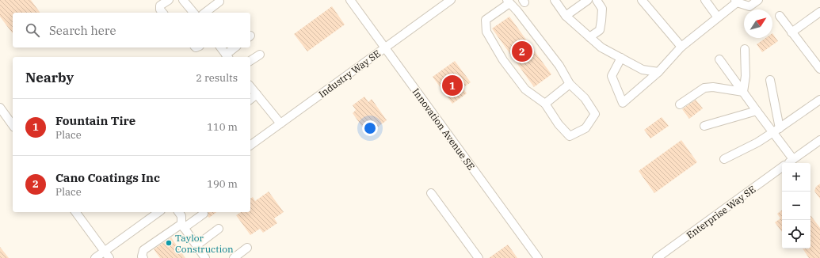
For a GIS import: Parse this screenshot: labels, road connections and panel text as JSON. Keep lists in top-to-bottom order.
{
  "streets": {
    "street": ["Industry Way SE", "Innovation Avenue SE", "Enterprise Way SE"]
  },
  "crossings": [
    ["Industry Way SE", "Innovation Avenue SE"]
  ],
  "places": ["Taylor Construction"],
  "north": "top right",
  "page": {
    "search": "Search here",
    "pins": ["2", "1"],
    "heading": ["Nearby", "2 results"],
    "list": [
      {
        "mark": "1",
        "name": "Fountain Tire",
        "note": "Place",
        "value": "110 m"
      },
      {
        "mark": "2",
        "name": "Cano Coatings Inc",
        "note": "Place",
        "value": "190 m"
      }
    ],
    "map_buttons": ["+", "−"]
  }
}
